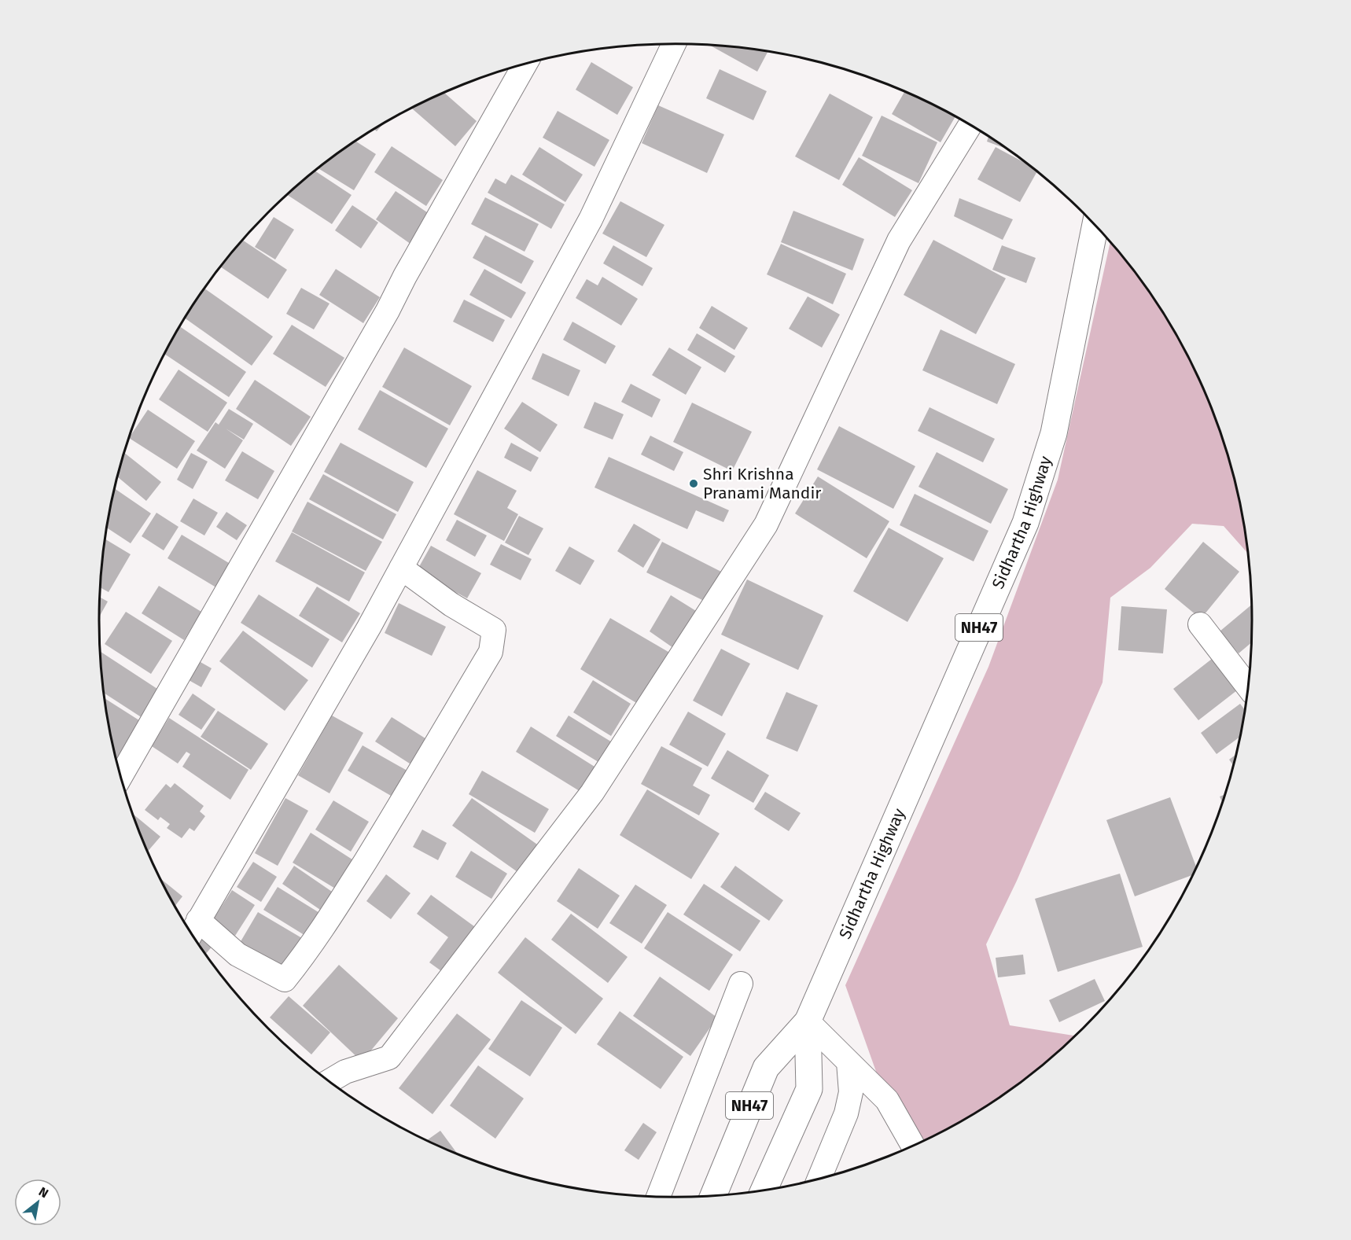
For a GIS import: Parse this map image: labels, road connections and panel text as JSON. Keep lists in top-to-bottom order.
{
  "streets": {
    "highway": ["Sidhartha Highway", "NH47"]
  },
  "places": ["Shri Krishna Pranami Mandir"],
  "north": "top right"
}
